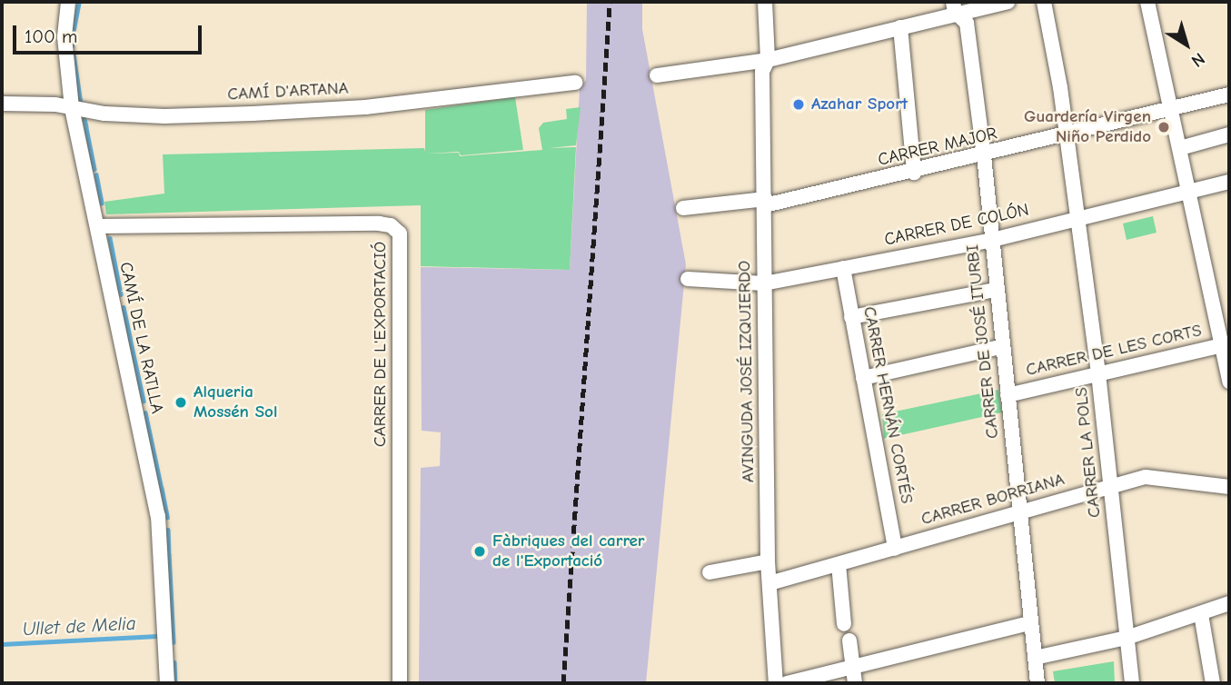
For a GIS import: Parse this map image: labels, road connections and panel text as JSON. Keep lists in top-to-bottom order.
{
  "streets": {
    "street": [
      "CAMÍ D'ARTANA",
      "CARRER MAJOR",
      "CARRER DE COLÓN",
      "CAMÍ DE LA RATLLA",
      "CARRER DE JOSÉ ITURBI",
      "CARRER DE L'EXPORTACIÓ",
      "CARRER DE LES CORTS",
      "AVINGUDA JOSÉ IZQUIERDO",
      "CARRER HERNÁN CORTÉS",
      "CARRER LA POLS",
      "CARRER BORRIANA"
    ]
  },
  "crossings": [
    ["CAMÍ D'ARTANA", "CAMÍ DE LA RATLLA"],
    ["CARRER MAJOR", "CARRER DE JOSÉ ITURBI"],
    ["CARRER MAJOR", "AVINGUDA JOSÉ IZQUIERDO"],
    ["CARRER MAJOR", "CARRER LA POLS"],
    ["CARRER DE COLÓN", "CARRER DE JOSÉ ITURBI"],
    ["CARRER DE COLÓN", "AVINGUDA JOSÉ IZQUIERDO"],
    ["CARRER DE COLÓN", "CARRER HERNÁN CORTÉS"],
    ["CARRER DE COLÓN", "CARRER LA POLS"],
    ["CAMÍ DE LA RATLLA", "CARRER DE L'EXPORTACIÓ"],
    ["CARRER DE JOSÉ ITURBI", "CARRER DE LES CORTS"],
    ["CARRER DE JOSÉ ITURBI", "CARRER BORRIANA"],
    ["CARRER DE LES CORTS", "CARRER LA POLS"],
    ["AVINGUDA JOSÉ IZQUIERDO", "CARRER BORRIANA"],
    ["CARRER HERNÁN CORTÉS", "CARRER BORRIANA"],
    ["CARRER LA POLS", "CARRER BORRIANA"]
  ],
  "water": ["Ullet de Melia"],
  "places": [
    "Azahar Sport",
    "Guardería Virgen Niño Perdido",
    "Alqueria Mossén Sol",
    "Fàbriques del carrer de l'Exportació"
  ],
  "scale_bar": "100 m",
  "north": "bottom right"
}
